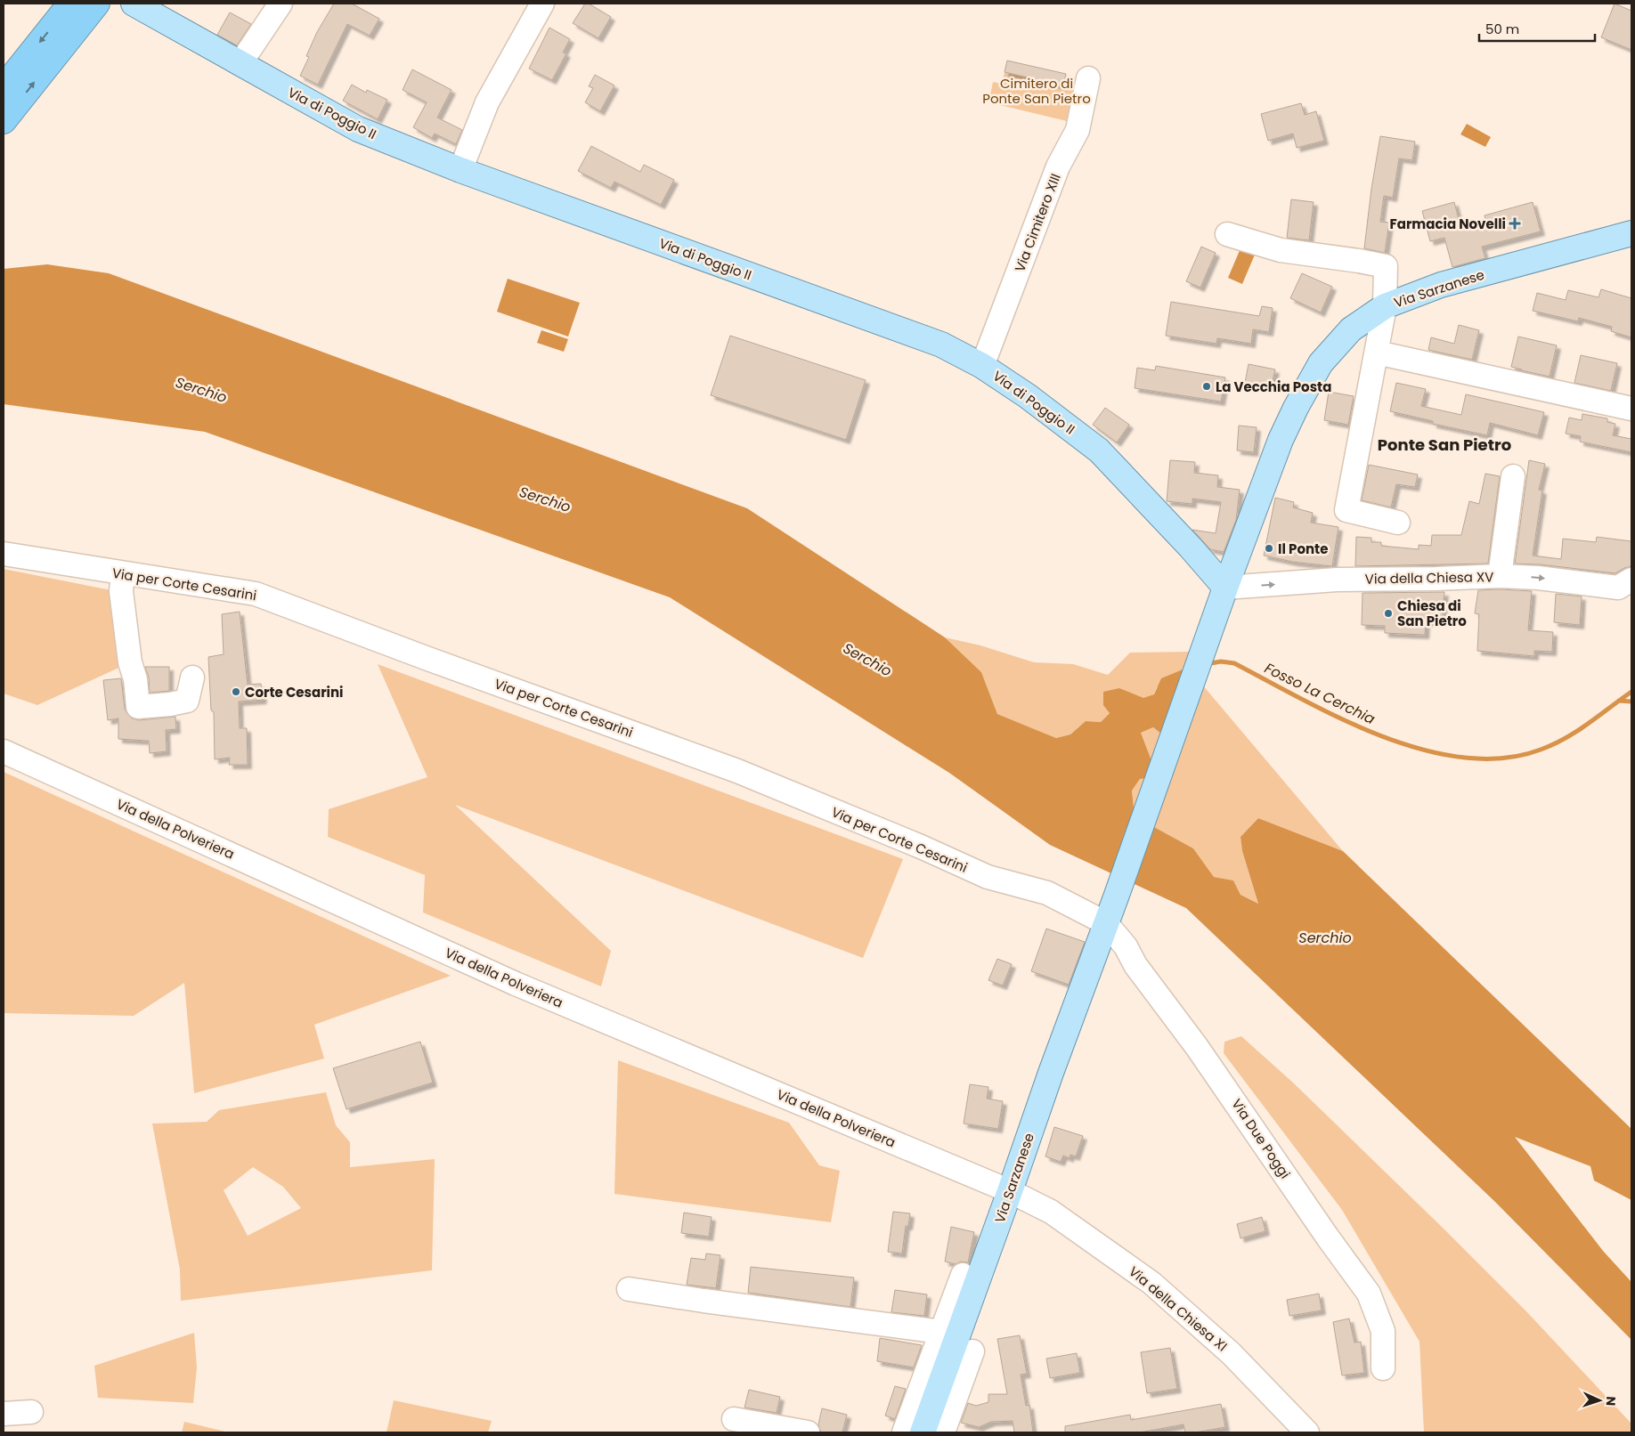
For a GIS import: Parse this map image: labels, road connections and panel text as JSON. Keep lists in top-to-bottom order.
{
  "streets": {
    "main road": ["Via di Poggio II", "Via Sarzanese"],
    "street": [
      "Via Cimitero XIII",
      "Via della Chiesa XV",
      "Via per Corte Cesarini",
      "Via della Polveriera",
      "Via Due Poggi",
      "Via della Chiesa XI"
    ]
  },
  "crossings": [
    ["Via di Poggio II", "Via Cimitero XIII"],
    ["Via di Poggio II", "Via Sarzanese"],
    ["Via di Poggio II", "Via della Chiesa XV"],
    ["Via Sarzanese", "Via della Chiesa XV"],
    ["Via Sarzanese", "Via per Corte Cesarini"],
    ["Via Sarzanese", "Via della Polveriera"],
    ["Via Sarzanese", "Via Due Poggi"],
    ["Via Sarzanese", "Via della Chiesa XI"],
    ["Via per Corte Cesarini", "Via Due Poggi"],
    ["Via della Polveriera", "Via della Chiesa XI"]
  ],
  "one_way": ["Via della Chiesa XV"],
  "districts": ["Ponte San Pietro"],
  "water": ["Serchio", "Fosso La Cerchia"],
  "parks": ["Cimitero di Ponte San Pietro"],
  "places": {
    "health": ["Farmacia Novelli"],
    "other": [
      "La Vecchia Posta",
      "Il Ponte",
      "Chiesa di San Pietro",
      "Corte Cesarini"
    ]
  },
  "scale_bar": "50 m",
  "north": "right"
}
